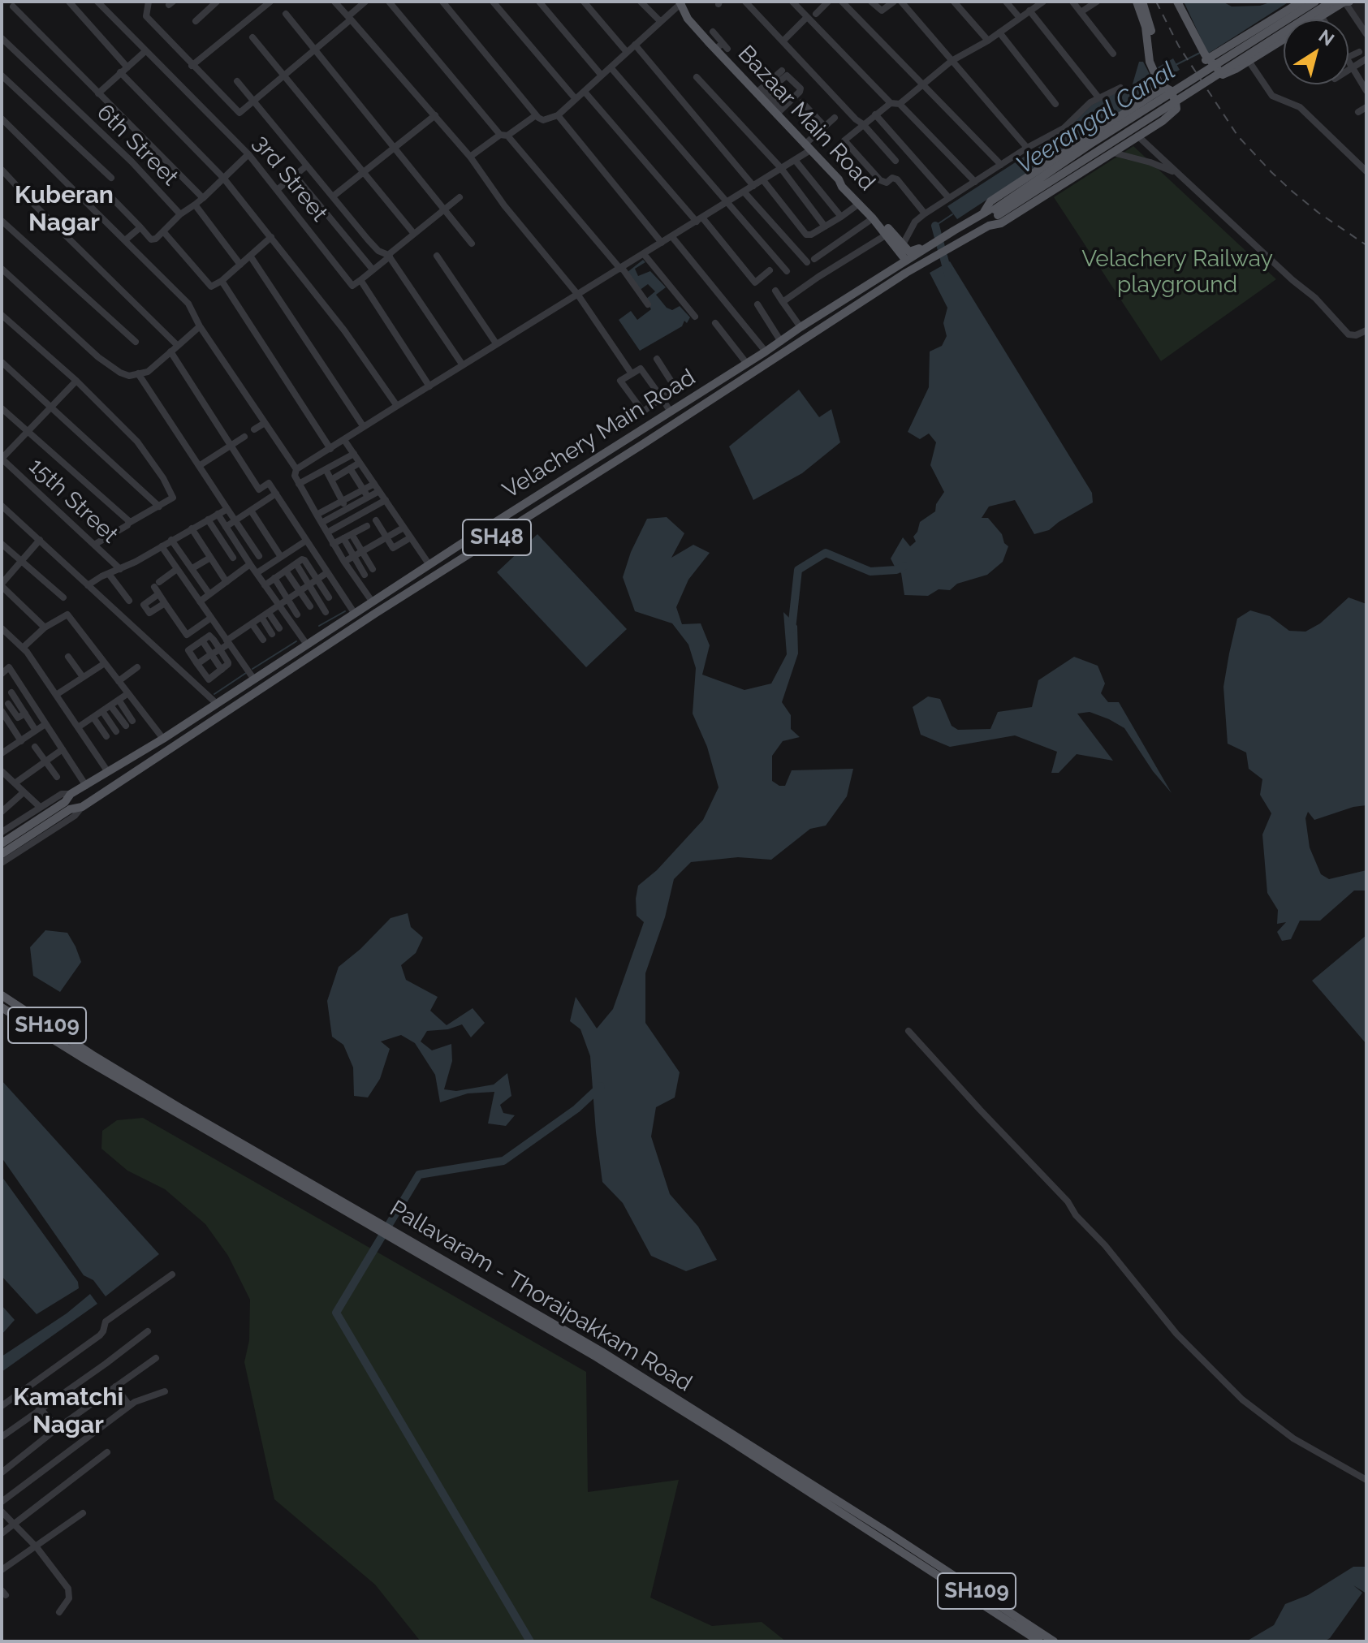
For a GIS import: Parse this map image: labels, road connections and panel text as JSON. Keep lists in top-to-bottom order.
{
  "streets": {
    "main road": [
      "Bazaar Main Road",
      "Velachery Main Road",
      "SH48",
      "SH109",
      "Pallavaram - Thoraipakkam Road"
    ],
    "street": ["6th Street", "3rd Street", "15th Street"]
  },
  "crossings": [
    ["Bazaar Main Road", "Velachery Main Road"],
    ["Velachery Main Road", "SH48"]
  ],
  "districts": ["Kuberan Nagar", "Kamatchi Nagar"],
  "water": ["Veerangal Canal"],
  "parks": ["Velachery Railway playground"],
  "north": "top right"
}
